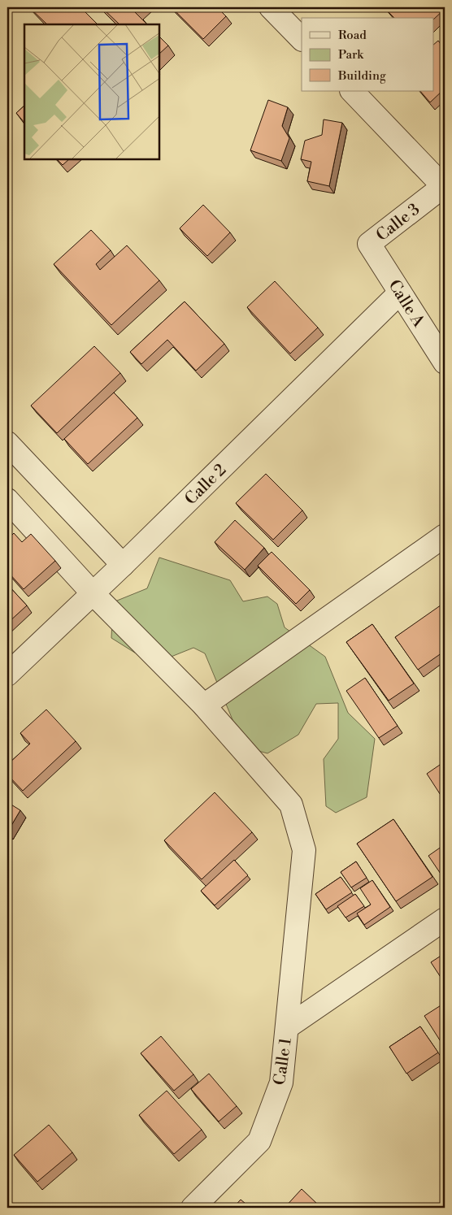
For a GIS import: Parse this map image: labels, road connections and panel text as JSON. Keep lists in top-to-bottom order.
{
  "streets": {
    "street": [
      "Calle 3",
      "Calle A",
      "Calle 2",
      "Calle 1"
    ]
  },
  "crossings": [
    ["Calle 3", "Calle A"],
    ["Calle A", "Calle 2"]
  ],
  "legend": ["Road", "Park", "Building"]
}
